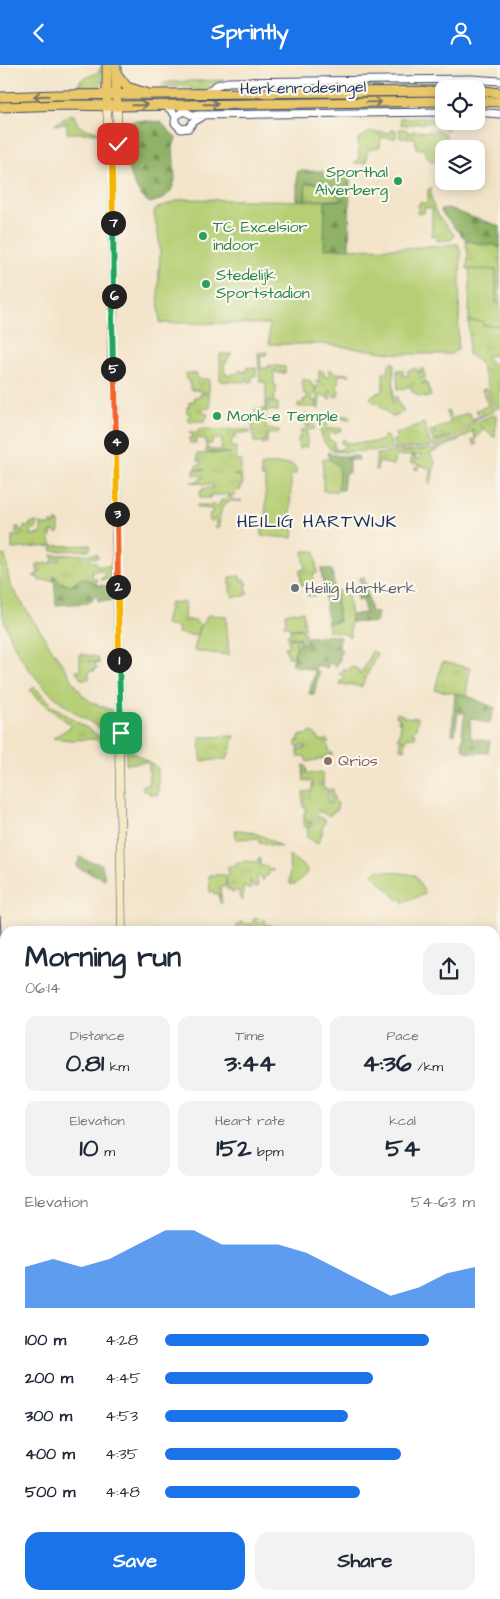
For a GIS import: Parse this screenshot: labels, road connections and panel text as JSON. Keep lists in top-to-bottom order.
{
  "streets": {
    "main road": ["Herkenrodesingel"]
  },
  "districts": ["HEILIG HARTWIJK"],
  "places": [
    "Sporthal Alverberg",
    "TC Excelsior indoor",
    "Stedelijk Sportstadion",
    "Monk-e Temple",
    "Heilig Hartkerk",
    "Qrios"
  ],
  "page": {
    "header": "Sprintly",
    "pins": [
      "7",
      "6",
      "5",
      "4",
      "3",
      "2",
      "1"
    ],
    "heading": ["Morning run", "06:14"],
    "stats": [
      ["Distance", "0.81 km"],
      ["Time", "3:44"],
      ["Pace", "4:36 /km"],
      ["Elevation", "10 m"],
      ["Heart rate", "152 bpm"],
      ["kcal", "54"]
    ],
    "chart": ["Elevation", "54–63 m"],
    "list": [
      {
        "name": "100 m",
        "note": "4:28"
      },
      {
        "name": "200 m",
        "note": "4:45"
      },
      {
        "name": "300 m",
        "note": "4:53"
      },
      {
        "name": "400 m",
        "note": "4:35"
      },
      {
        "name": "500 m",
        "note": "4:48"
      }
    ],
    "buttons": ["Save", "Share"]
  }
}
